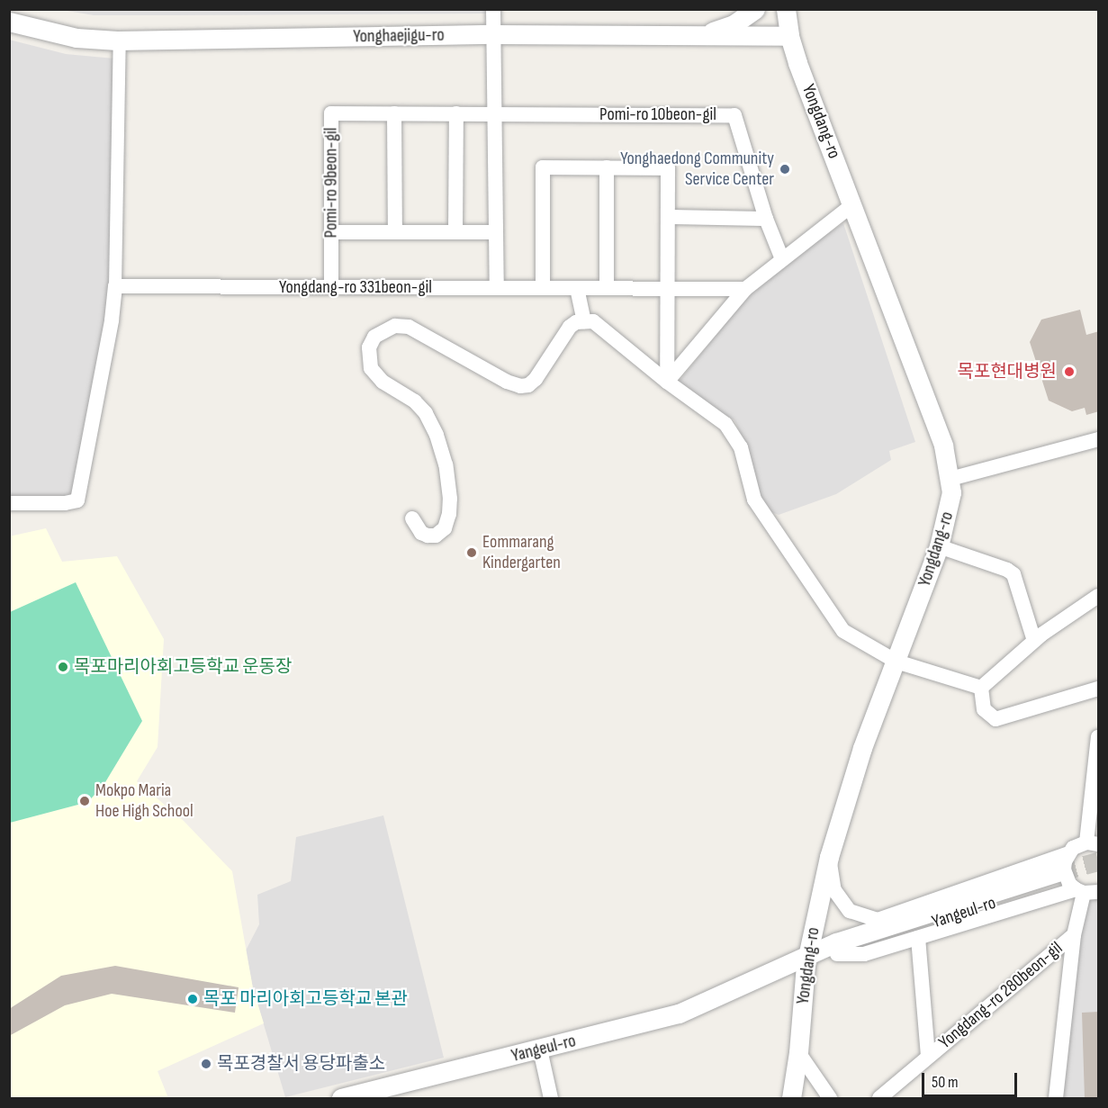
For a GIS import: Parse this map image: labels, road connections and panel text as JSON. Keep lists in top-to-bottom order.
{
  "streets": {
    "street": [
      "Yonghaejigu-ro",
      "Pomi-ro 10beon-gil",
      "Yongdang-ro",
      "Pomi-ro 9beon-gil",
      "Yongdang-ro 331beon-gil",
      "Yangeul-ro",
      "Yongdang-ro 280beon-gil"
    ]
  },
  "crossings": [
    ["Yonghaejigu-ro", "Yongdang-ro"],
    ["Pomi-ro 10beon-gil", "Pomi-ro 9beon-gil"],
    ["Yongdang-ro", "Yangeul-ro"],
    ["Pomi-ro 9beon-gil", "Yongdang-ro 331beon-gil"]
  ],
  "places": [
    "Yonghaedong Community Service Center",
    "목포현대병원",
    "Eommarang Kindergarten",
    "목포마리아회고등학교 운동장",
    "Mokpo Maria Hoe High School",
    "목포 마리아회고등학교 본관",
    "목포경찰서 용당파출소"
  ],
  "scale_bar": "50 m"
}
